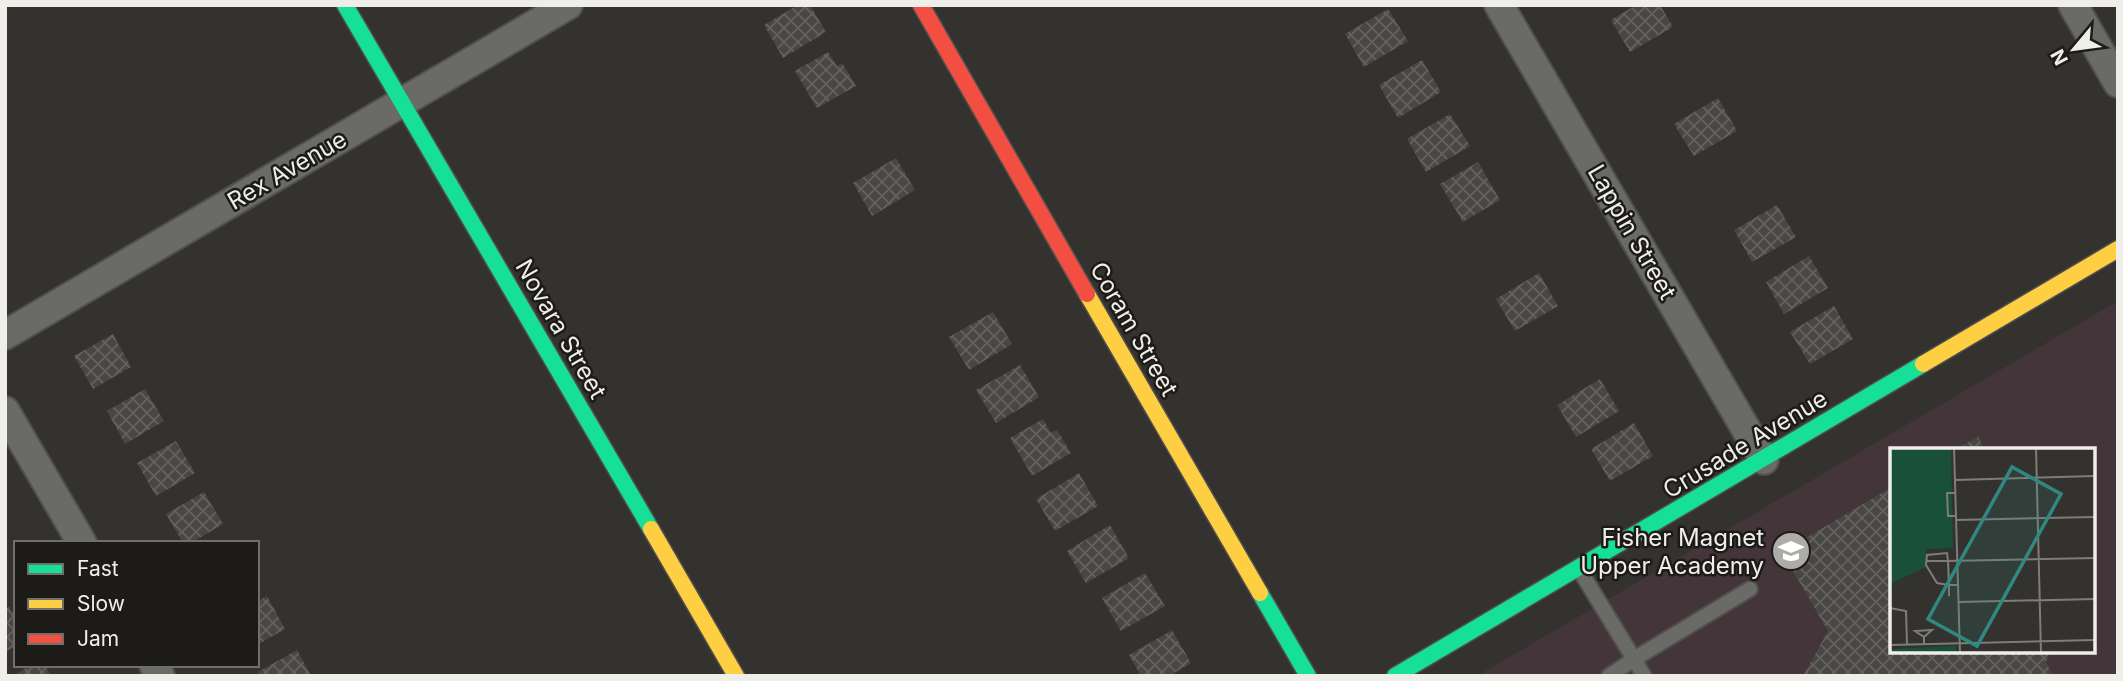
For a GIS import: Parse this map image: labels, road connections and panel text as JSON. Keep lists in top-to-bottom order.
{
  "streets": {
    "street": [
      "Rex Avenue",
      "Lappin Street",
      "Novara Street",
      "Coram Street",
      "Crusade Avenue"
    ]
  },
  "crossings": [
    ["Rex Avenue", "Novara Street"],
    ["Lappin Street", "Crusade Avenue"]
  ],
  "places": {
    "school or university": ["Fisher Magnet Upper Academy"]
  },
  "legend": ["Fast", "Slow", "Jam"],
  "north": "bottom left"
}
